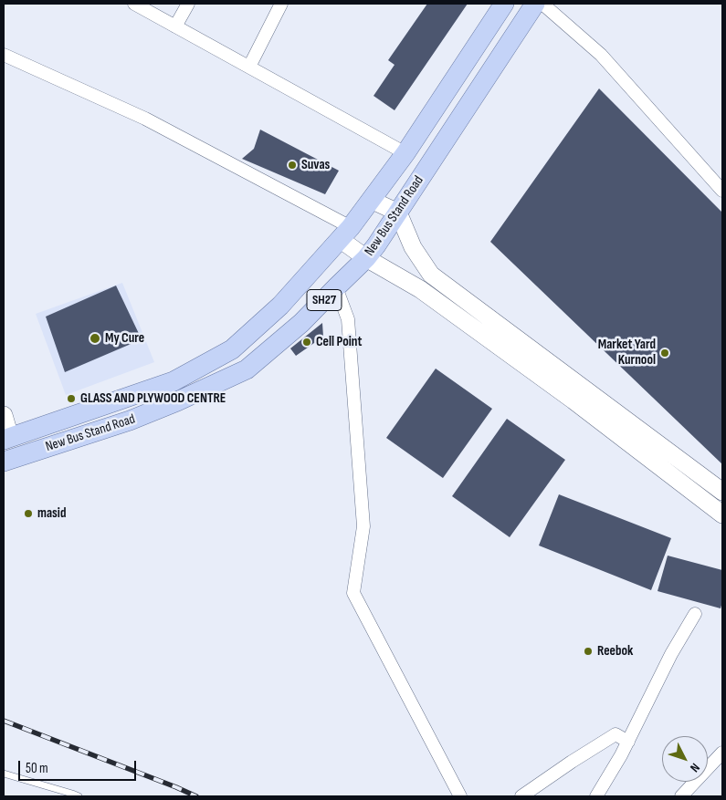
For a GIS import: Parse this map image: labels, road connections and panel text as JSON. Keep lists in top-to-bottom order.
{
  "streets": {
    "main road": ["New Bus Stand Road", "SH27"]
  },
  "places": [
    "Suvas",
    "My Cure",
    "Cell Point",
    "Market Yard Kurnool",
    "GLASS AND PLYWOOD CENTRE",
    "masid",
    "Reebok"
  ],
  "scale_bar": "50 m",
  "north": "bottom right"
}
